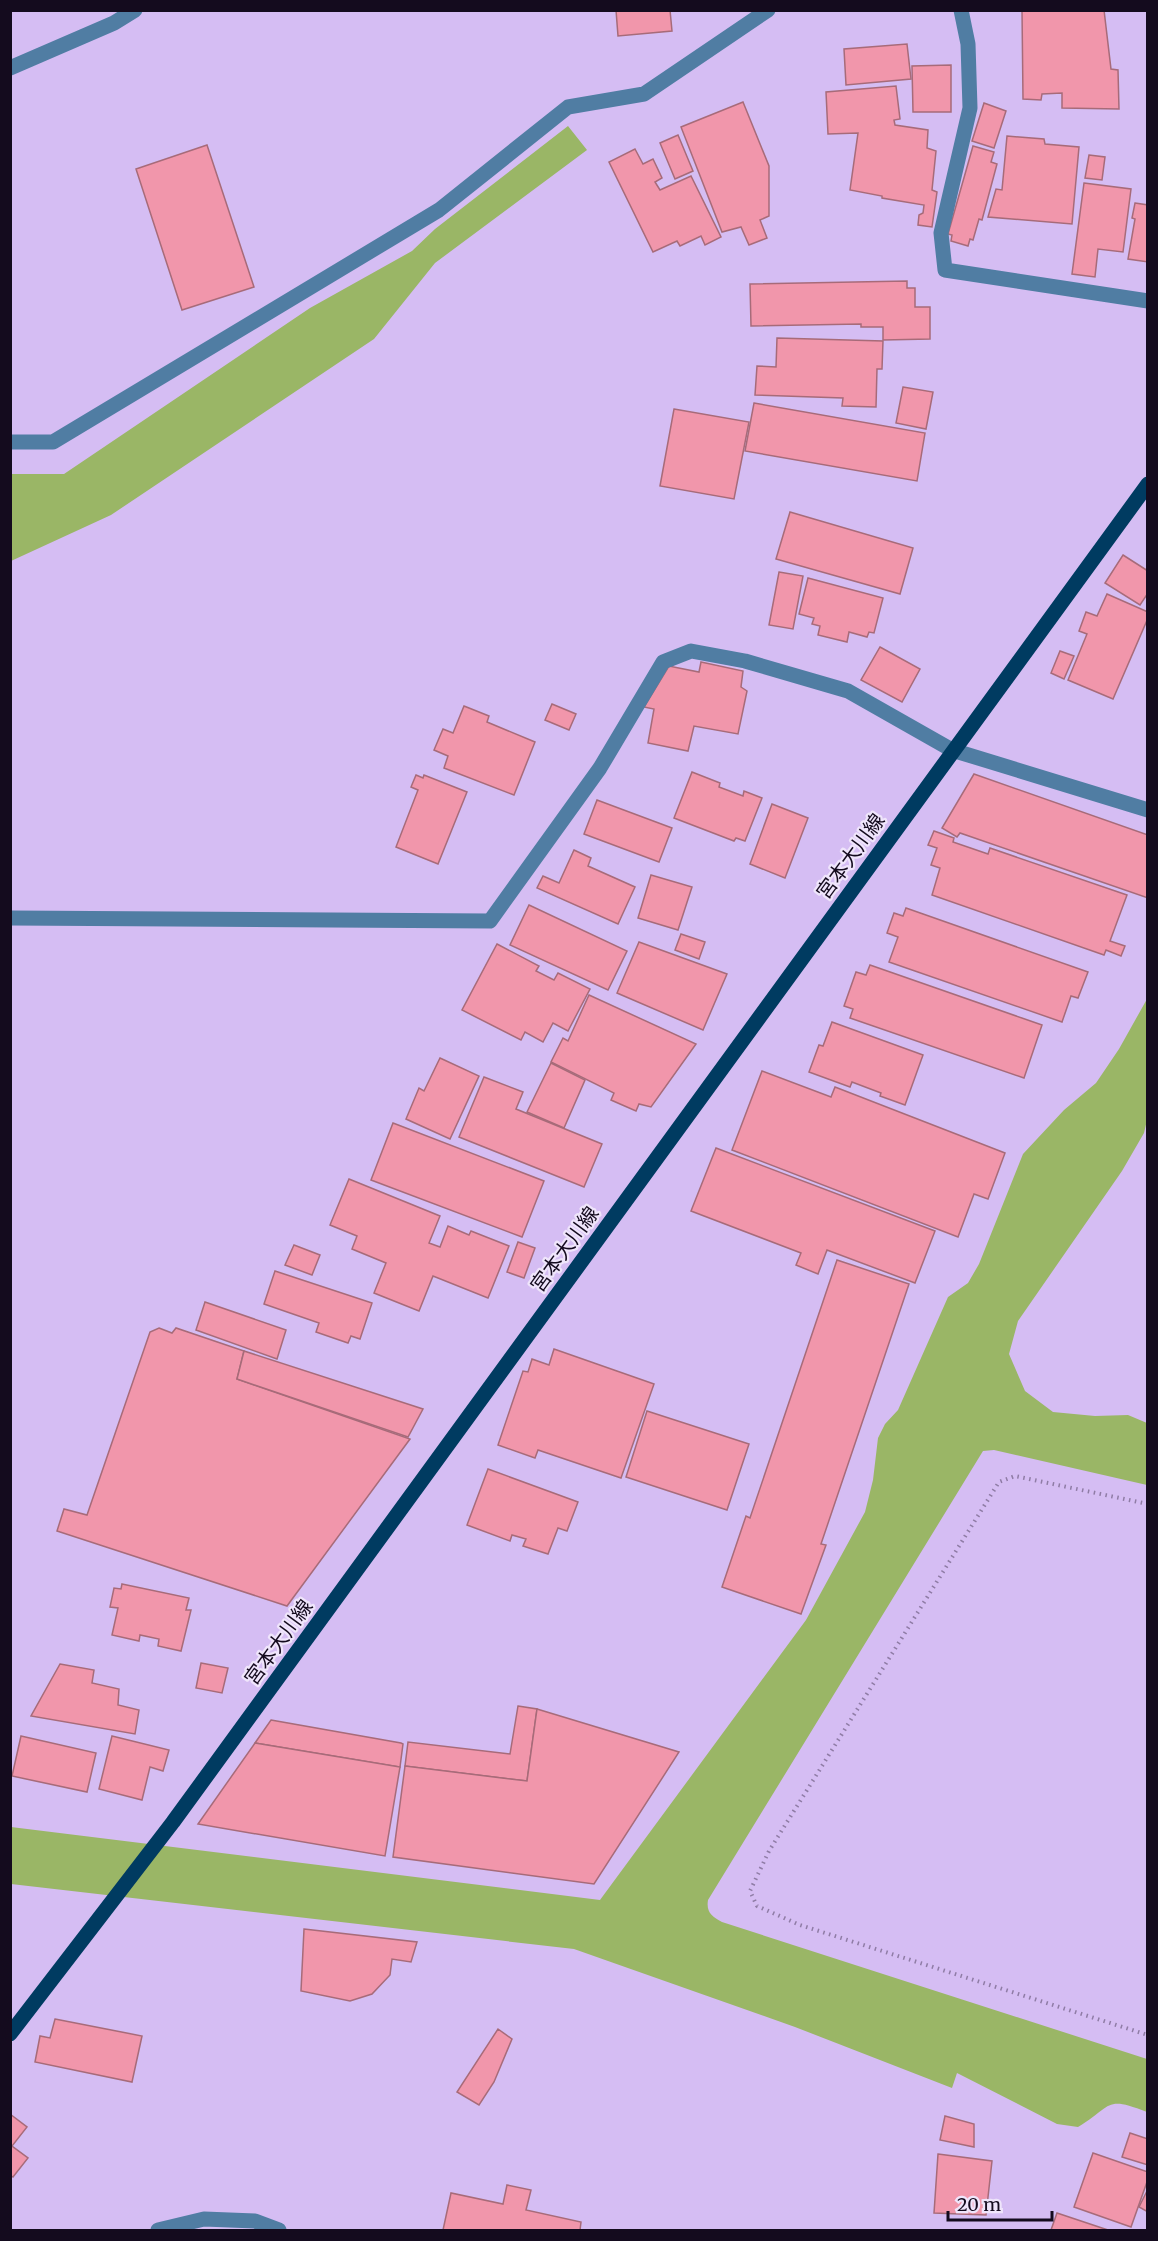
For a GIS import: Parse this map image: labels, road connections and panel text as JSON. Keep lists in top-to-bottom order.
{
  "streets": {
    "main road": ["宮本大川線"]
  },
  "scale_bar": "20 m"
}
